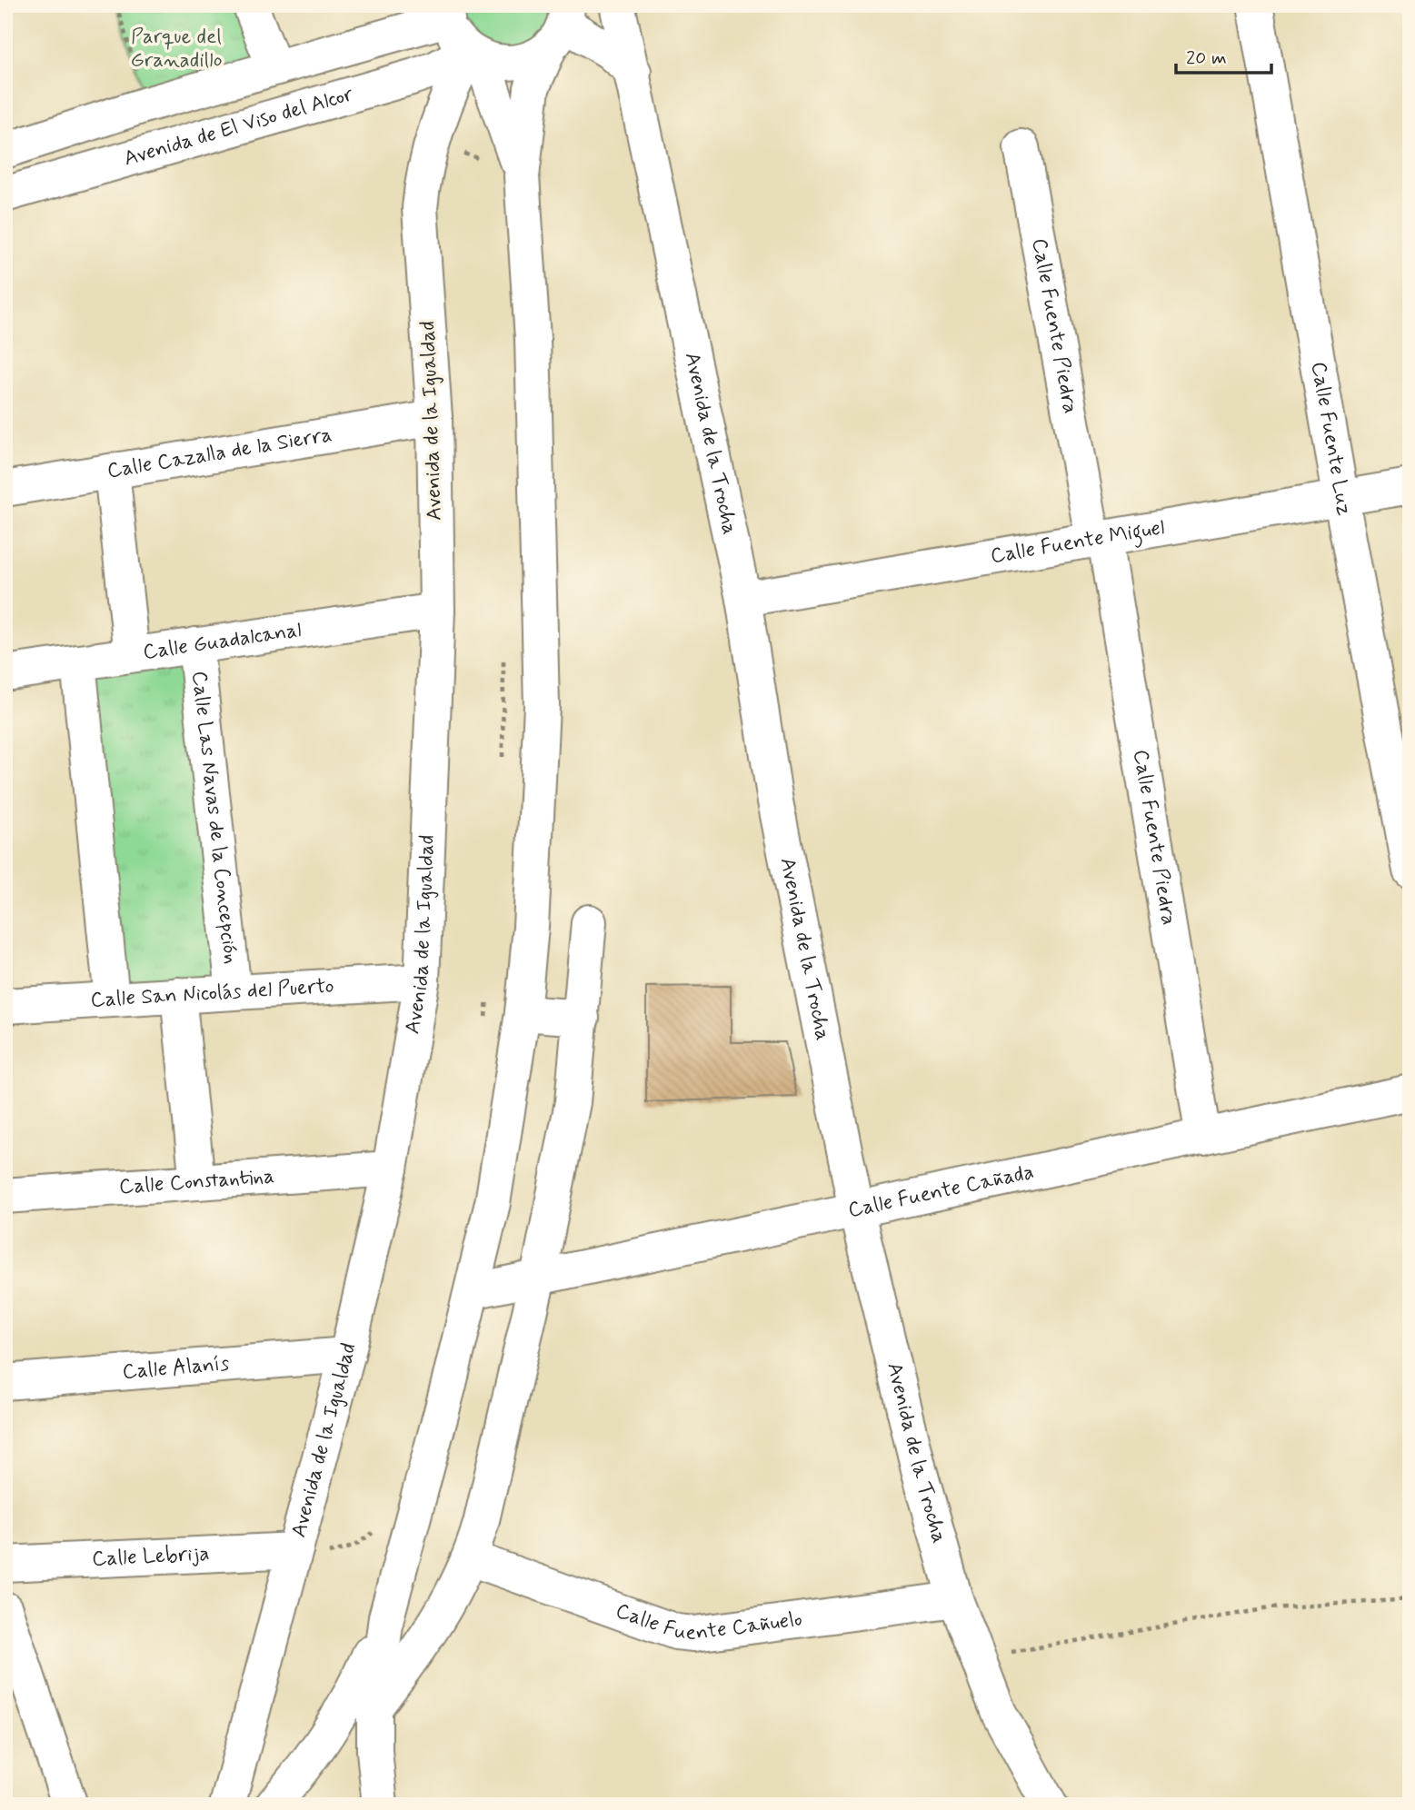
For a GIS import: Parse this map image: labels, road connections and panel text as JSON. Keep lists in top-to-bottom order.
{
  "streets": {
    "street": [
      "Avenida de El Viso del Alcor",
      "Calle Fuente Piedra",
      "Avenida de la Igualdad",
      "Calle Fuente Luz",
      "Avenida de la Trocha",
      "Calle Cazalla de la Sierra",
      "Calle Fuente Miguel",
      "Calle Guadalcanal",
      "Calle Las Navas de la Concepción",
      "Calle San Nicolás del Puerto",
      "Calle Constantina",
      "Calle Fuente Cañada",
      "Calle Alanís",
      "Calle Lebrija",
      "Calle Fuente Cañuelo"
    ]
  },
  "crossings": [
    ["Avenida de El Viso del Alcor", "Avenida de la Igualdad"],
    ["Calle Fuente Piedra", "Calle Fuente Miguel"],
    ["Calle Fuente Piedra", "Calle Fuente Cañada"],
    ["Avenida de la Igualdad", "Calle Cazalla de la Sierra"],
    ["Avenida de la Igualdad", "Calle Guadalcanal"],
    ["Avenida de la Igualdad", "Calle San Nicolás del Puerto"],
    ["Avenida de la Igualdad", "Calle Constantina"],
    ["Avenida de la Igualdad", "Calle Alanís"],
    ["Avenida de la Igualdad", "Calle Lebrija"],
    ["Calle Fuente Luz", "Calle Fuente Miguel"],
    ["Avenida de la Trocha", "Calle Fuente Miguel"],
    ["Avenida de la Trocha", "Calle Fuente Cañada"],
    ["Avenida de la Trocha", "Calle Fuente Cañuelo"],
    ["Calle Guadalcanal", "Calle Las Navas de la Concepción"],
    ["Calle Las Navas de la Concepción", "Calle San Nicolás del Puerto"]
  ],
  "parks": ["Parque del Granadillo"],
  "scale_bar": "20 m"
}
